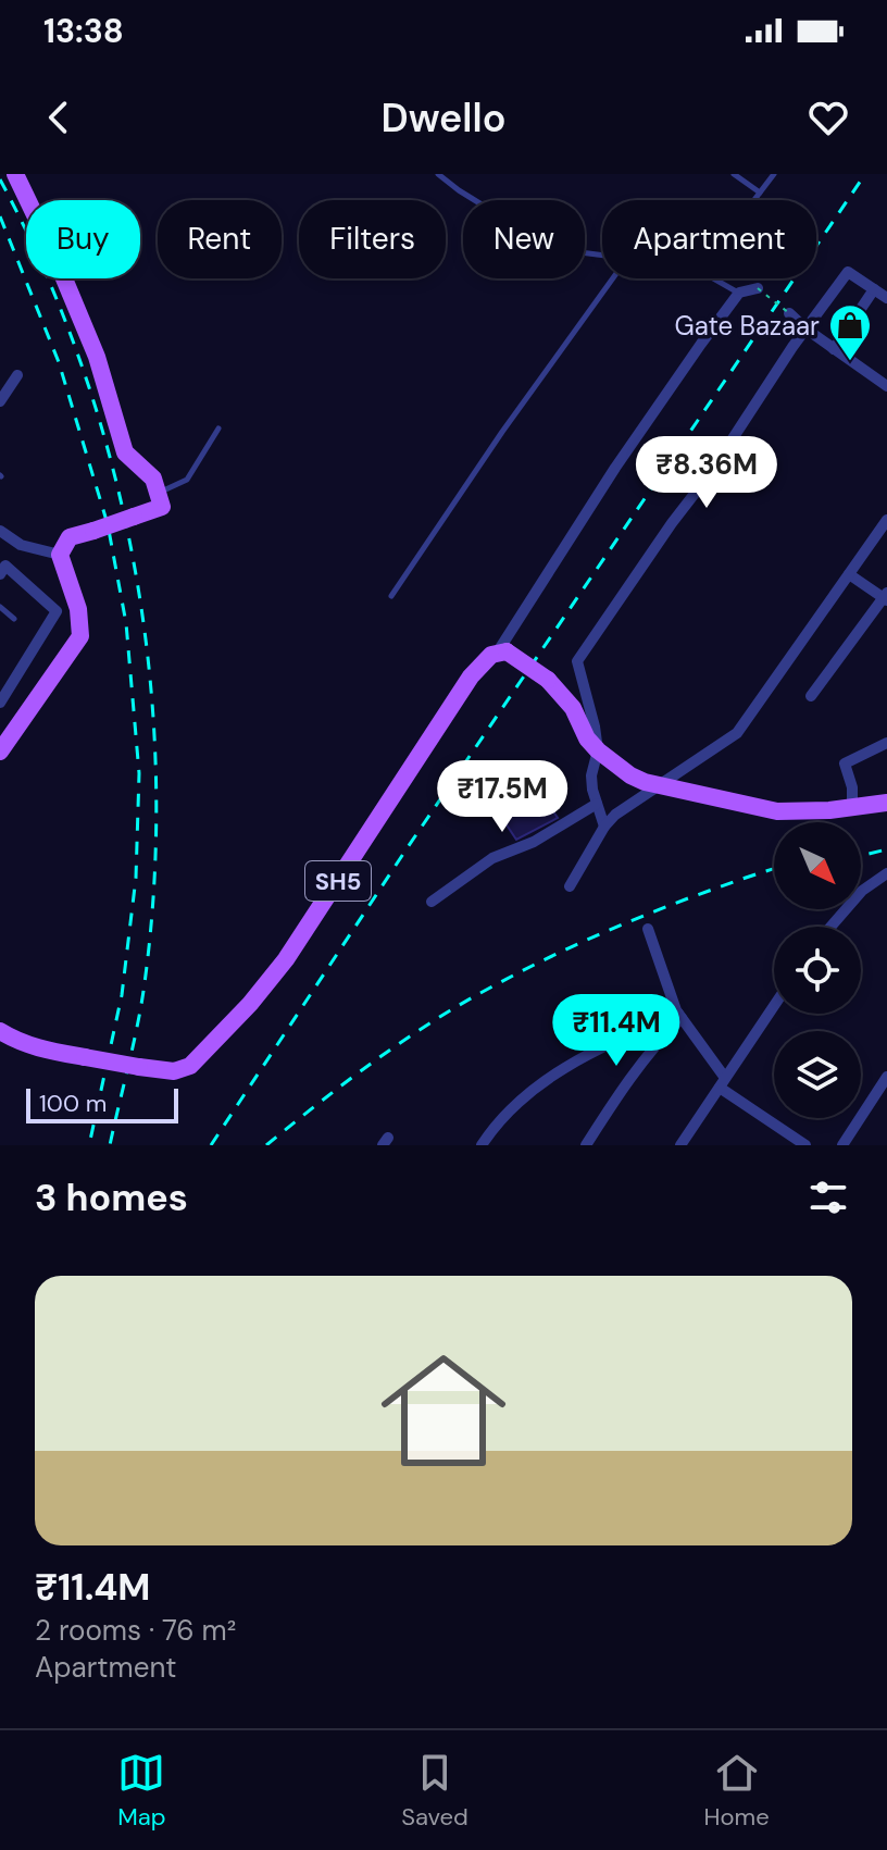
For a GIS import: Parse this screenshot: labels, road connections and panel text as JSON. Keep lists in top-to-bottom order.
{
  "streets": {
    "main road": ["SH5"]
  },
  "places": {
    "shop": ["Gate Bazaar"]
  },
  "scale_bar": "100 m",
  "north": "bottom right",
  "page": {
    "status": "13:38",
    "header": "Dwello",
    "chip": [
      "Buy",
      "Rent",
      "Filters",
      "New",
      "Apartment"
    ],
    "price": ["₹8.36M", "₹17.5M", "₹11.4M"],
    "scale": "100 m",
    "heading": "3 homes",
    "list": [
      {
        "name": "₹11.4M",
        "note": "2 rooms · 76 m² · Apartment"
      }
    ],
    "tabs": ["Map", "Saved", "Home"]
  }
}
